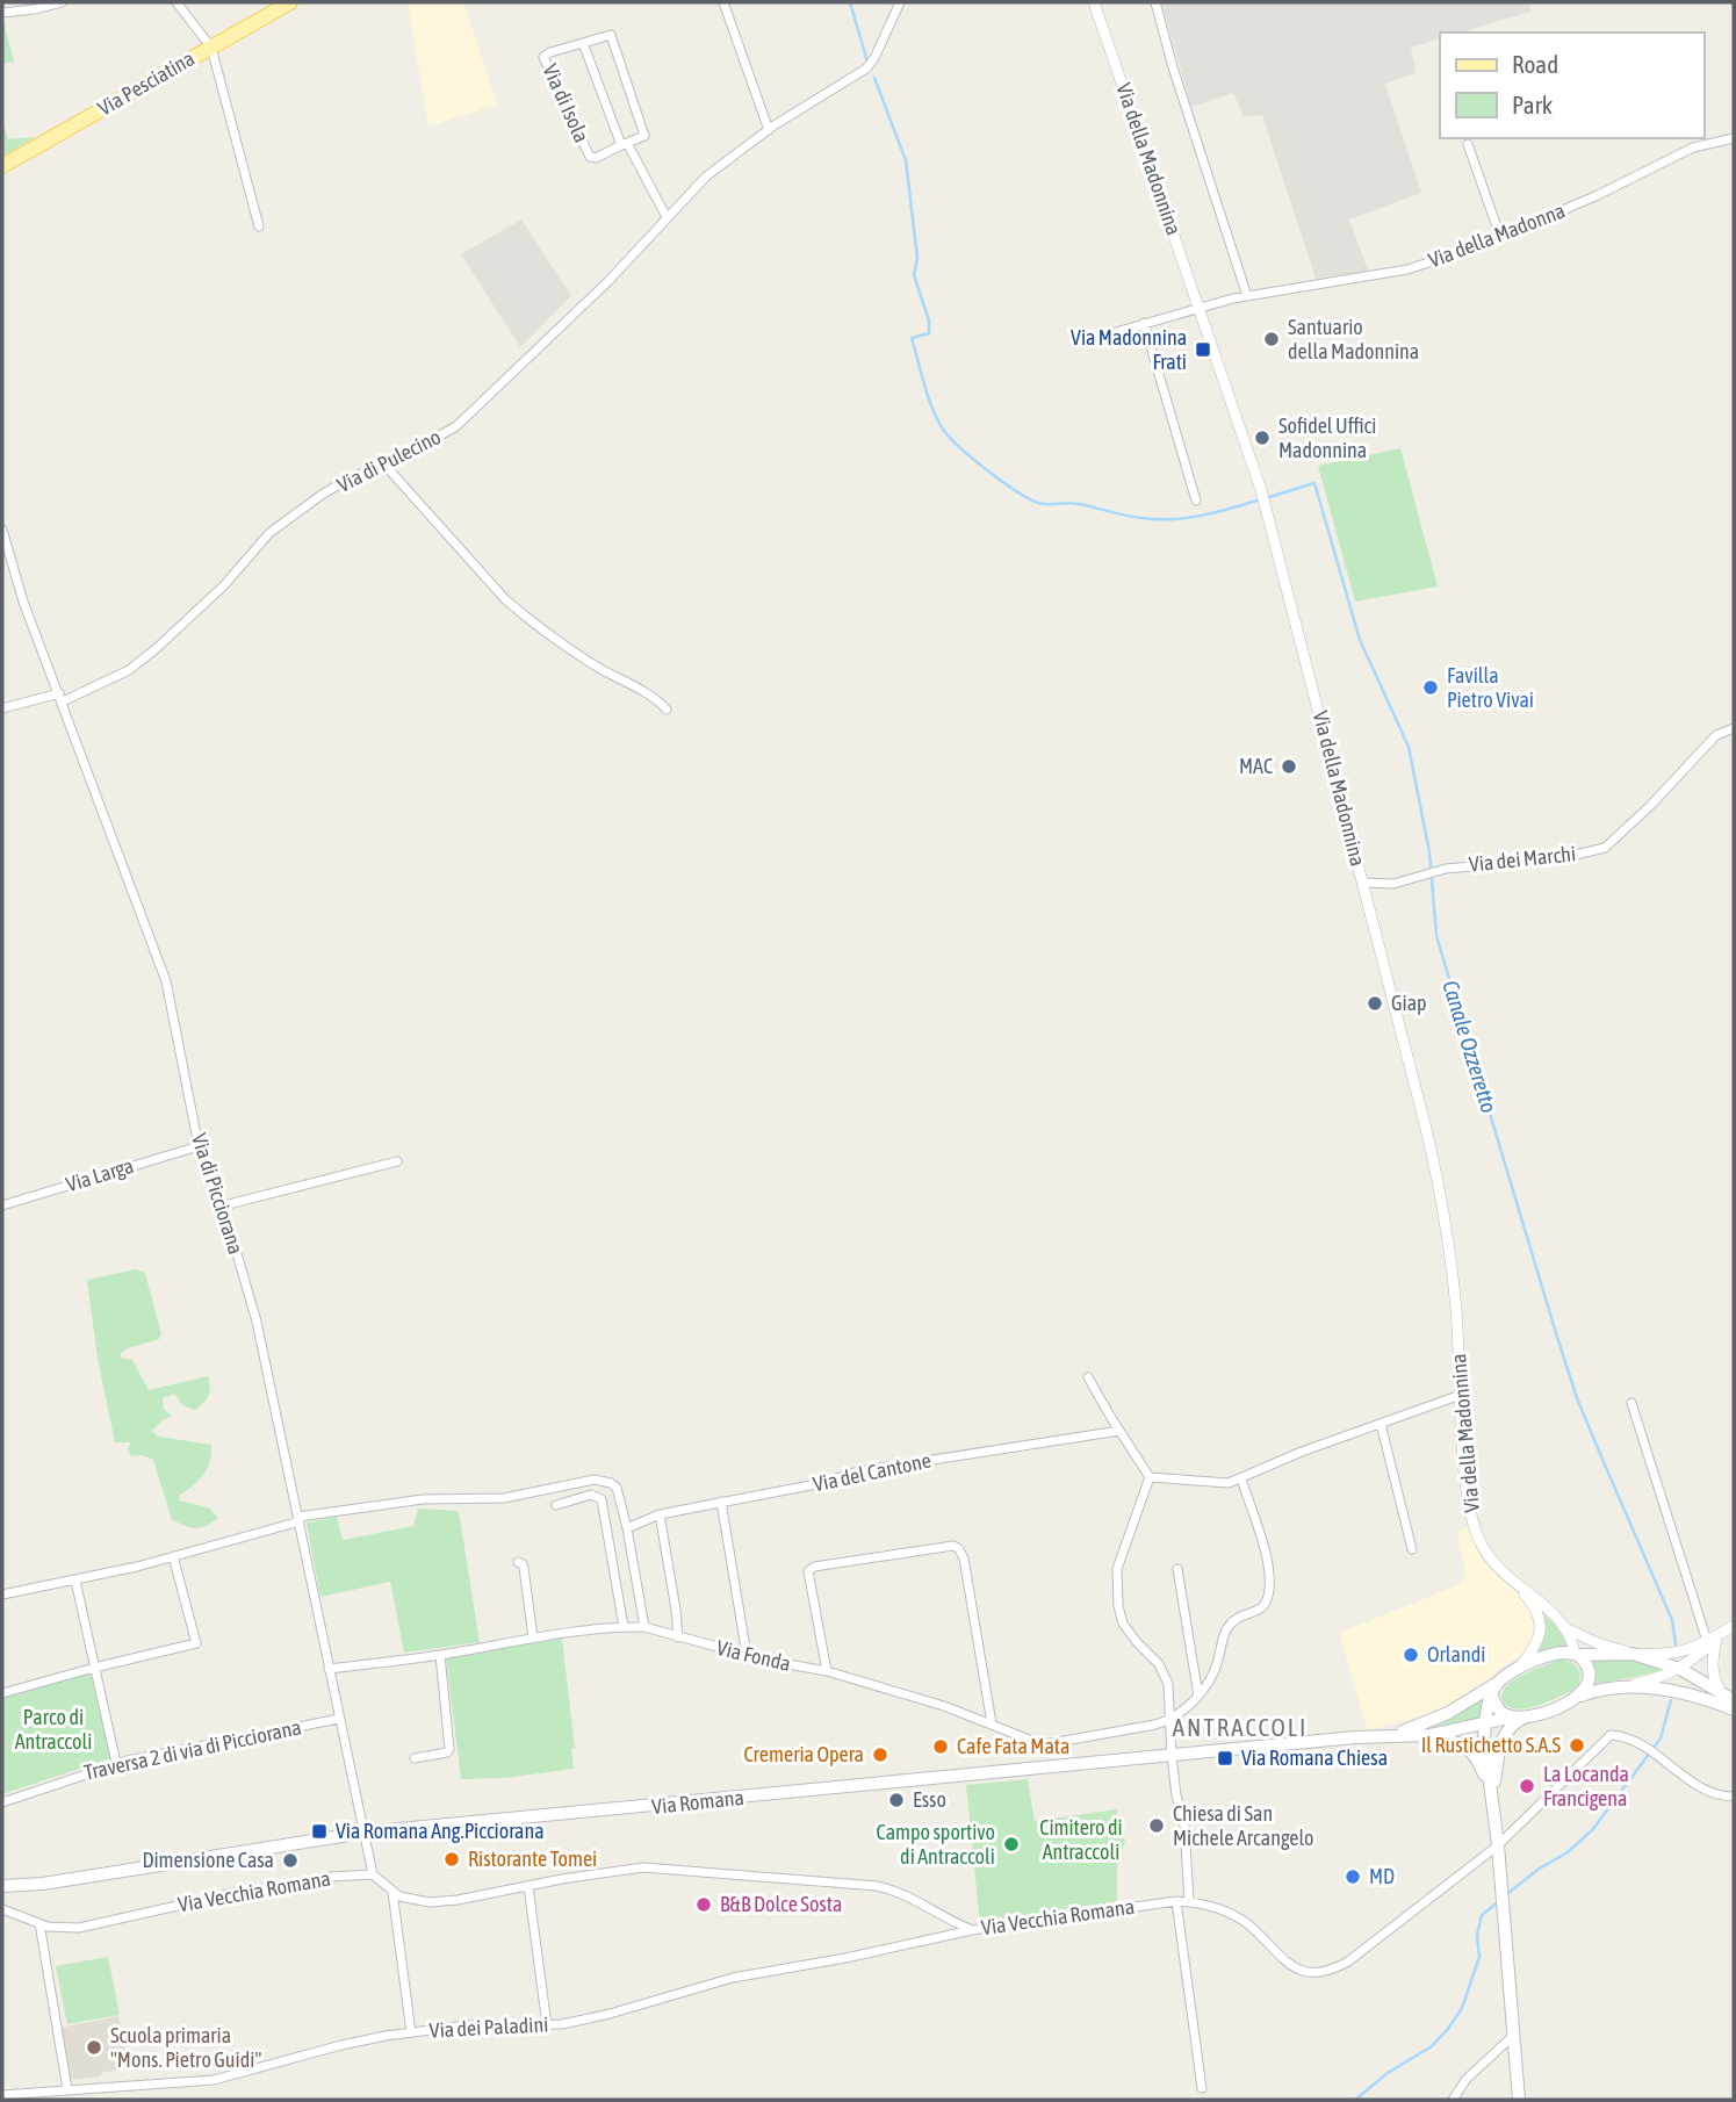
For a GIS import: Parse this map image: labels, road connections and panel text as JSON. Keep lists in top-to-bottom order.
{
  "streets": {
    "main road": ["Via Pesciatina", "Via Romana"],
    "street": [
      "Via di Isola",
      "Via della Madonnina",
      "Via della Madonna",
      "Via di Pulecino",
      "Via dei Marchi",
      "Via Larga",
      "Via di Picciorana",
      "Via del Cantone",
      "Via Fonda",
      "Traversa 2 di via di Picciorana",
      "Via Vecchia Romana",
      "Via dei Paladini"
    ]
  },
  "crossings": [
    ["Via di Isola", "Via di Pulecino"],
    ["Via della Madonnina", "Via della Madonna"],
    ["Via della Madonnina", "Via dei Marchi"],
    ["Via di Pulecino", "Via di Picciorana"],
    ["Via Larga", "Via di Picciorana"],
    ["Via di Picciorana", "Via Fonda"],
    ["Via di Picciorana", "Traversa 2 di via di Picciorana"],
    ["Via di Picciorana", "Via Romana"],
    ["Via di Picciorana", "Via Vecchia Romana"],
    ["Via Vecchia Romana", "Via dei Paladini"]
  ],
  "districts": ["ANTRACCOLI"],
  "water": ["Canale Ozzeretto"],
  "parks": ["Parco di Antraccoli", "Cimitero di Antraccoli"],
  "places": {
    "other": [
      "Santuario della Madonnina",
      "Sofidel Uffici Madonnina",
      "Favilla Pietro Vivai",
      "MAC",
      "Giap",
      "Orlandi",
      "Il Rustichetto S.A.S",
      "Cafe Fata Mata",
      "Cremeria Opera",
      "La Locanda Francigena",
      "Esso",
      "Chiesa di San Michele Arcangelo",
      "Campo sportivo di Antraccoli",
      "Ristorante Tomei",
      "Dimensione Casa",
      "MD",
      "B&B Dolce Sosta",
      "Scuola primaria \"Mons. Pietro Guidi\""
    ],
    "transit": ["Via Madonnina Frati", "Via Romana Chiesa", "Via Romana Ang.Picciorana"]
  },
  "legend": ["Road", "Park"]
}
